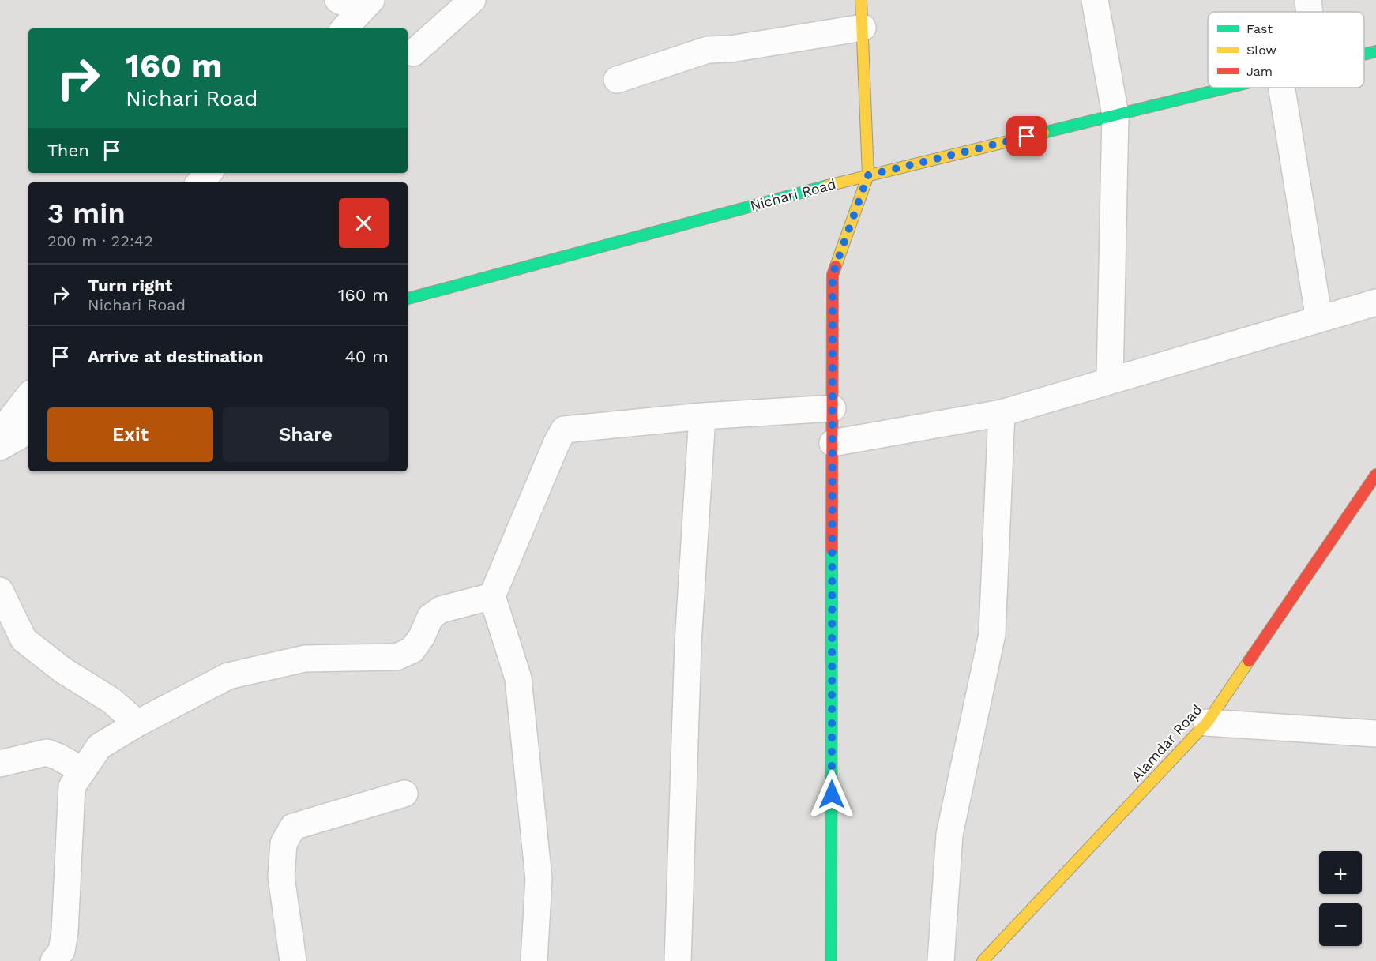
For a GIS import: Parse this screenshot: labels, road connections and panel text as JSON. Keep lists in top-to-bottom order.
{
  "streets": {
    "street": ["Nichari Road", "Alamdar Road"]
  },
  "legend": ["Fast", "Slow", "Jam"],
  "page": {
    "turn": ["160 m", "Nichari Road"],
    "then": "Then",
    "heading": ["3 min", "200 m · 22:42"],
    "list": [
      {
        "name": "Turn right",
        "note": "Nichari Road",
        "value": "160 m"
      },
      {
        "name": "Arrive at destination",
        "value": "40 m"
      }
    ],
    "buttons": ["Exit", "Share"],
    "map_buttons": ["+", "−"]
  }
}
